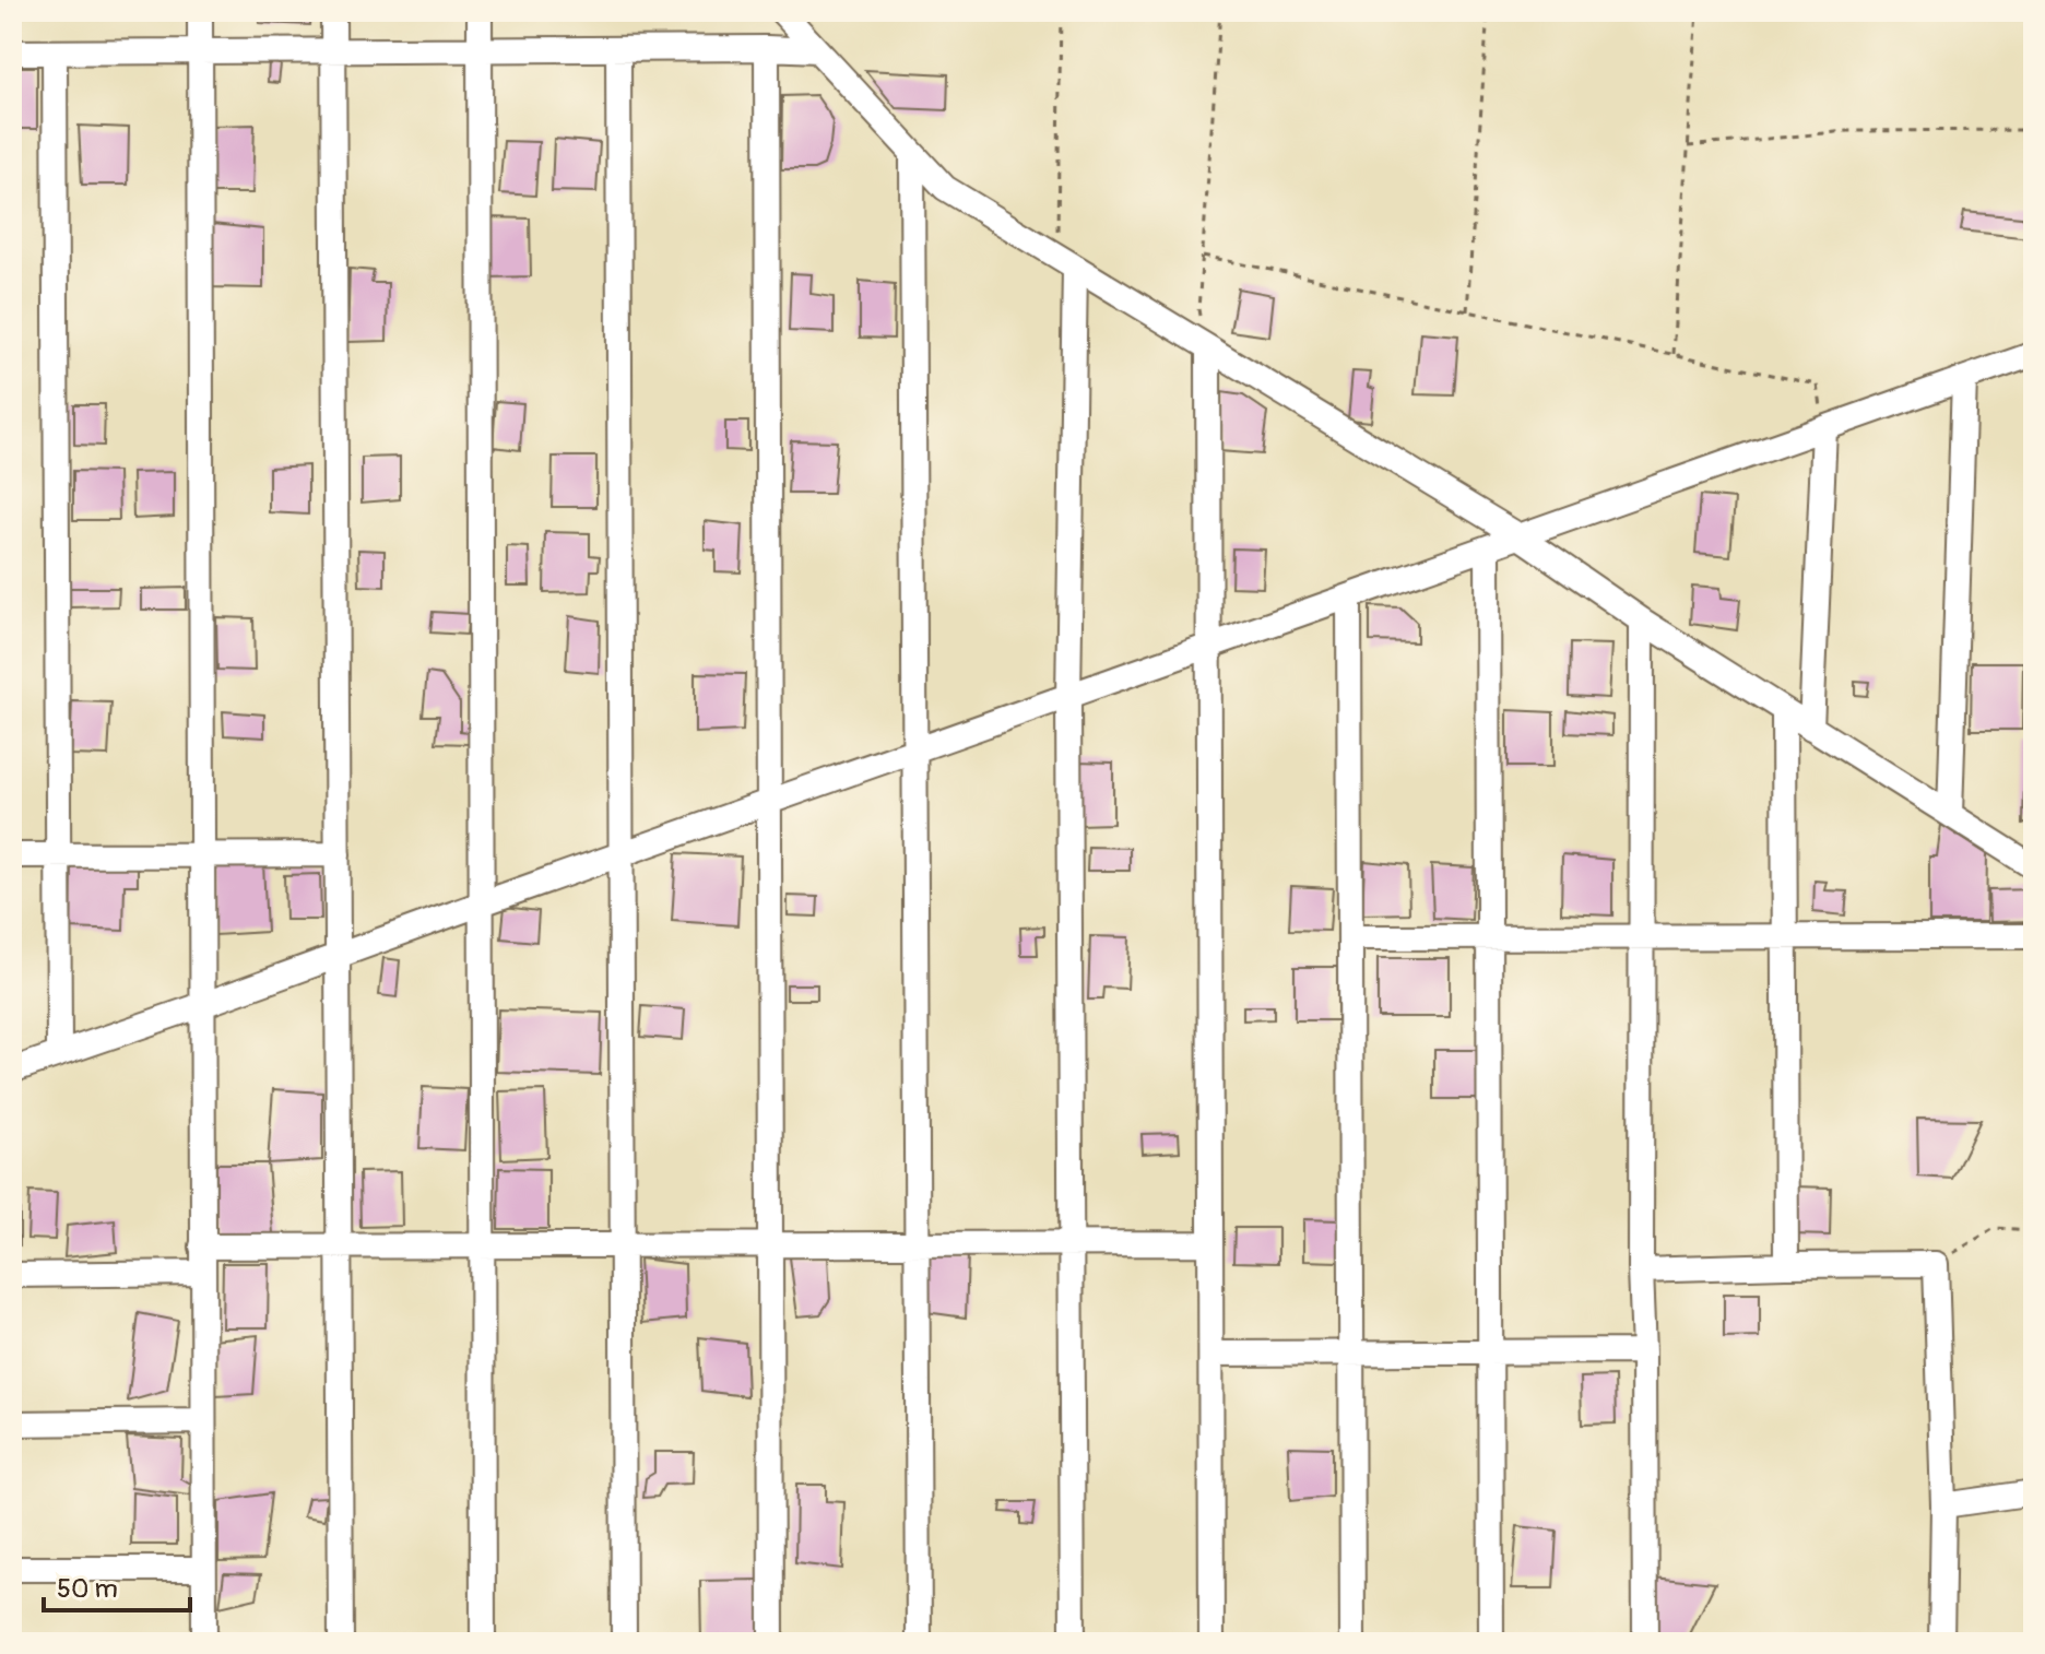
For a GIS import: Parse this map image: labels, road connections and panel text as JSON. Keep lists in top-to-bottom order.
{
  "scale_bar": "50 m"
}
